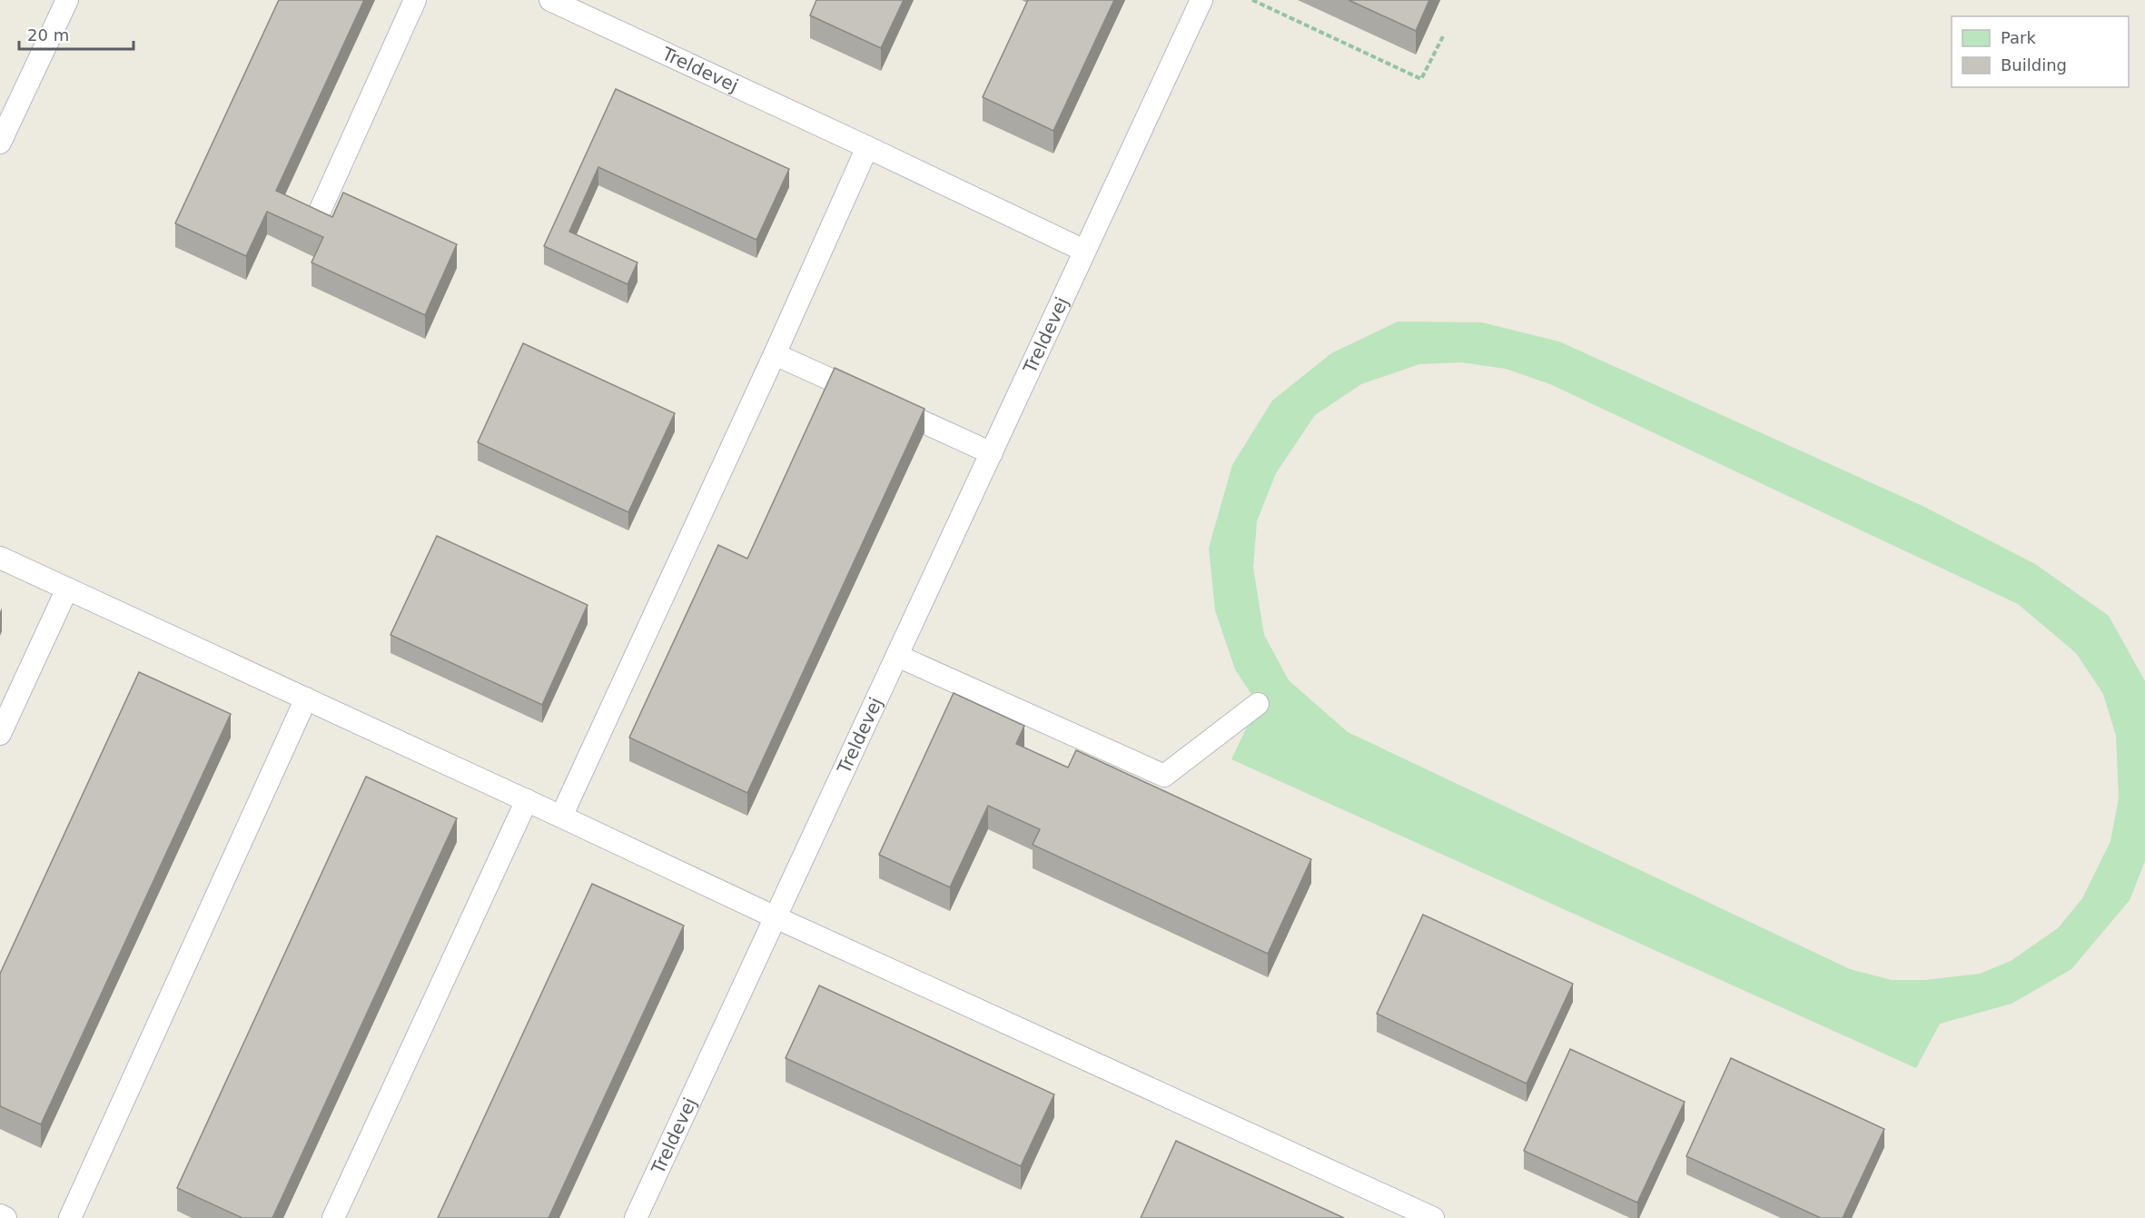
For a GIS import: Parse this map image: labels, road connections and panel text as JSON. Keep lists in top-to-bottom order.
{
  "streets": {
    "lane": ["Treldevej"]
  },
  "legend": ["Park", "Building"],
  "scale_bar": "20 m"
}
